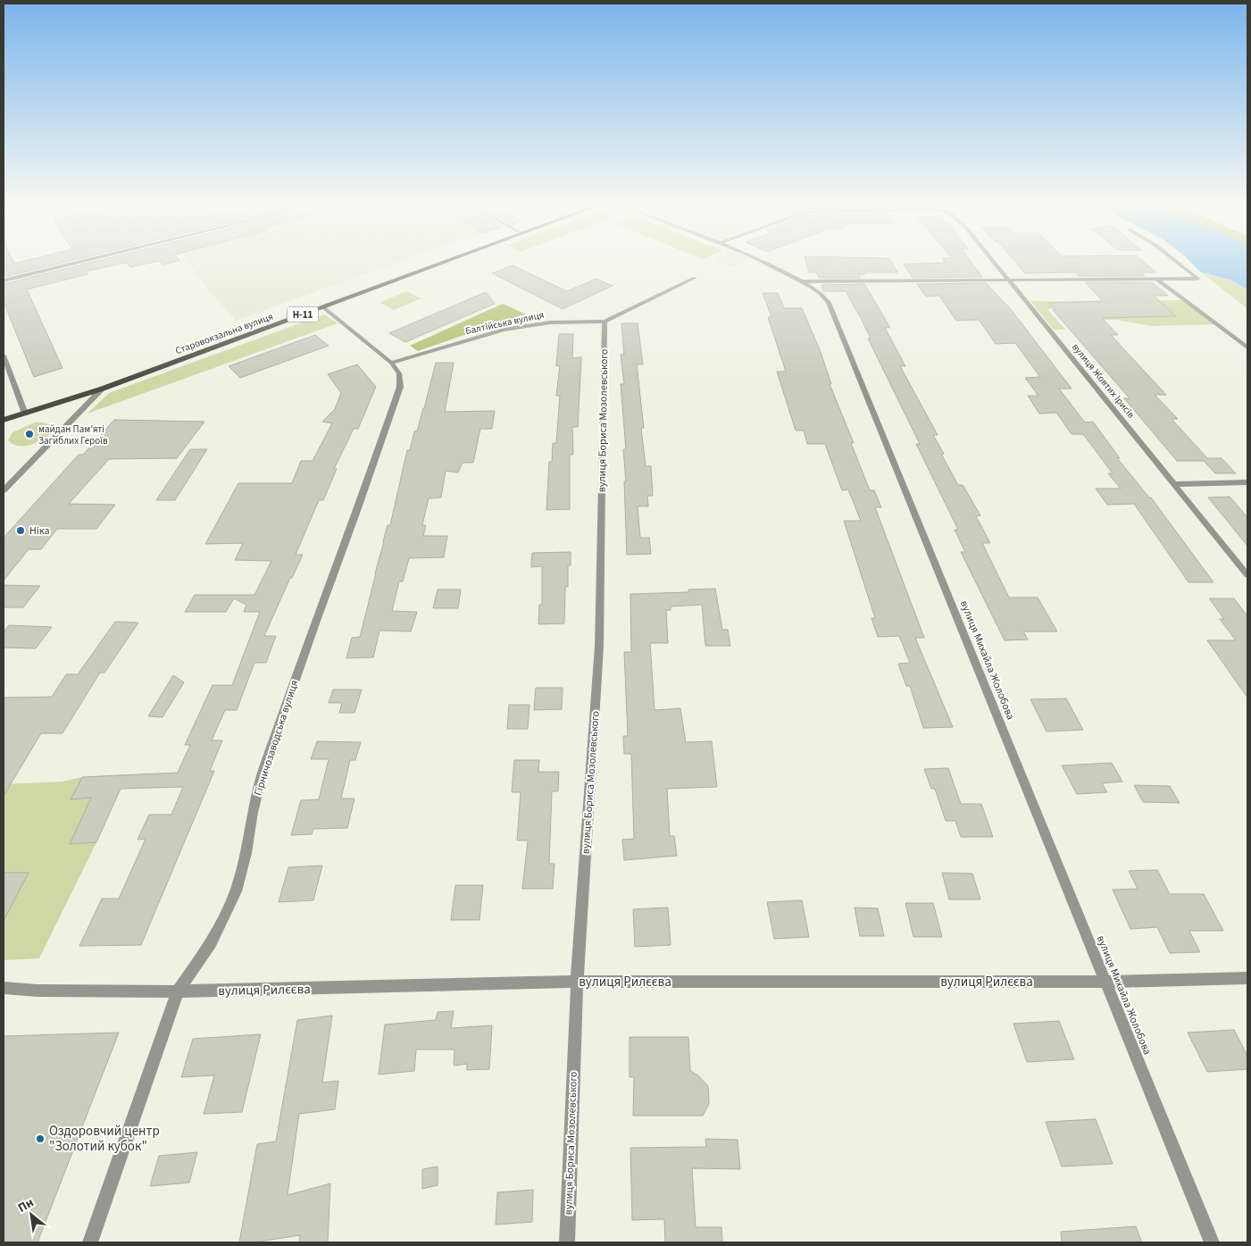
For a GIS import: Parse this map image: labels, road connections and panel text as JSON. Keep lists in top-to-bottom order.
{
  "streets": {
    "main road": ["Н-11", "Старовокзальна вулиця"],
    "street": [
      "Балтійська вулиця",
      "вулиця Жовтих Ірисів",
      "вулиця Бориса Мозолевського",
      "вулиця Михайла Жолобова",
      "Гірничозаводська вулиця",
      "вулиця Рилєєва"
    ]
  },
  "crossings": [
    ["Балтійська вулиця", "вулиця Бориса Мозолевського"],
    ["Балтійська вулиця", "Гірничозаводська вулиця"],
    ["Старовокзальна вулиця", "Гірничозаводська вулиця"],
    ["вулиця Бориса Мозолевського", "вулиця Рилєєва"],
    ["вулиця Михайла Жолобова", "вулиця Рилєєва"],
    ["Гірничозаводська вулиця", "вулиця Рилєєва"]
  ],
  "places": ["майдан Пам’яті Загиблих Героїв", "Ніка", "Оздоровчий центр \"Золотий кубок\""],
  "north": "top left"
}
